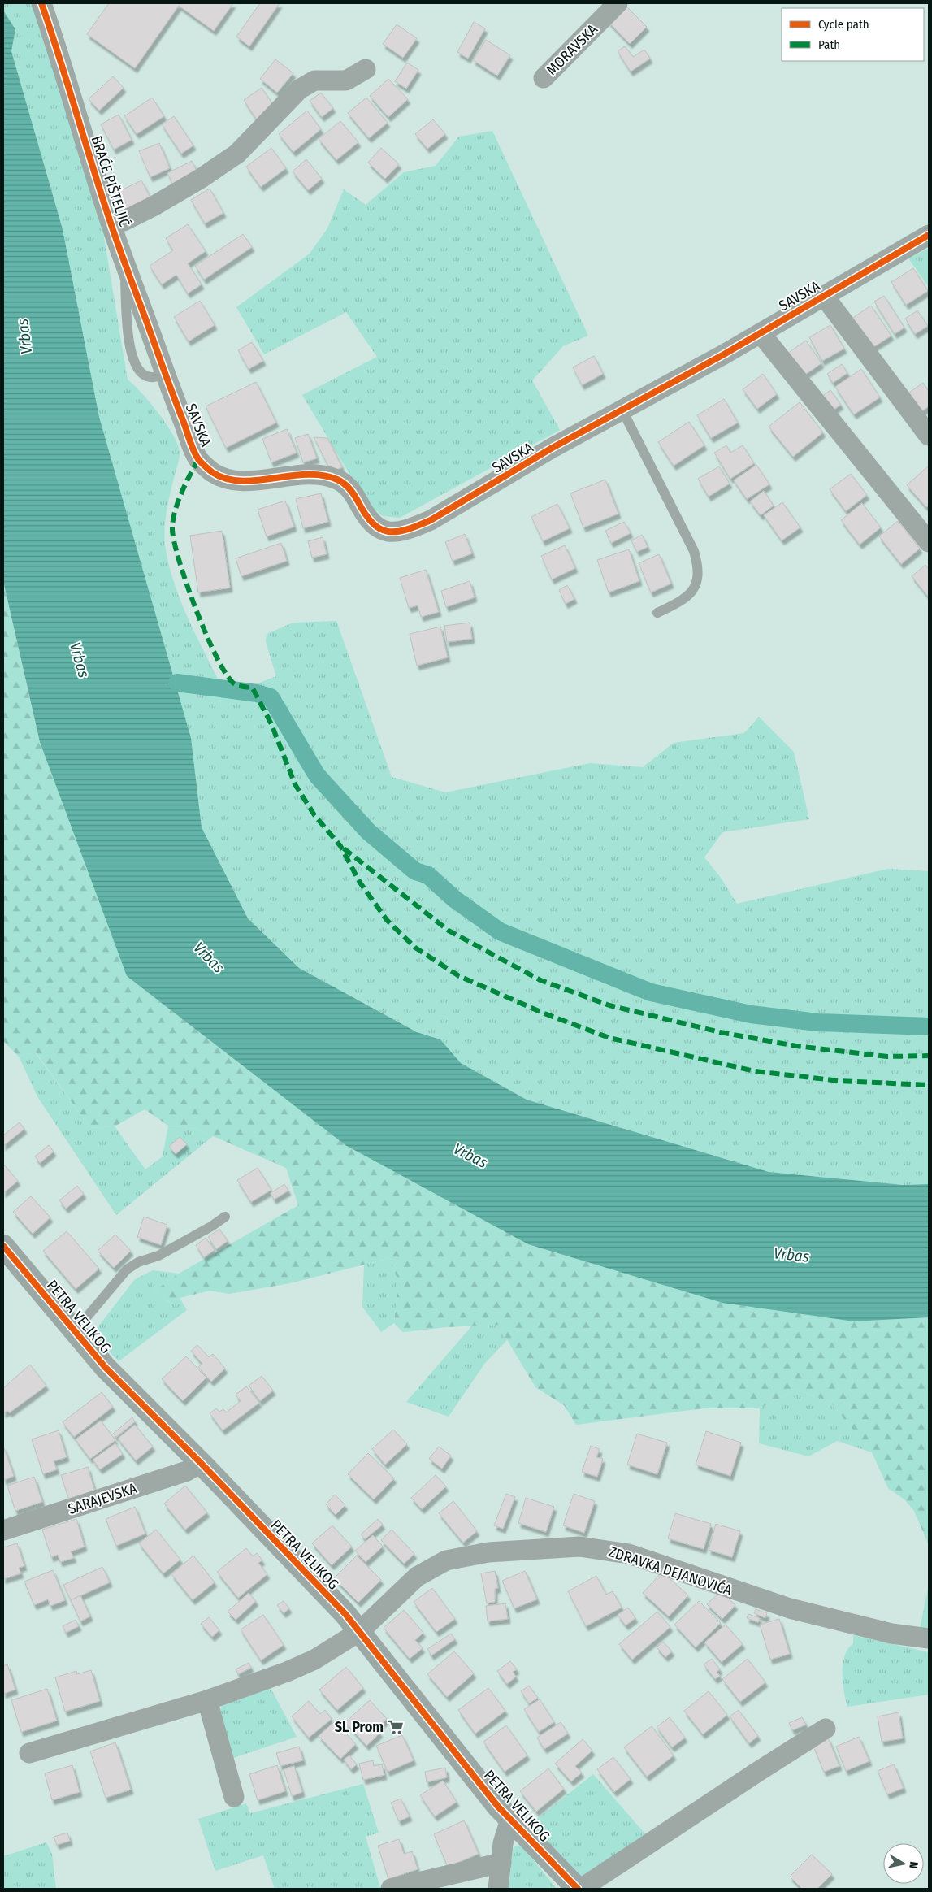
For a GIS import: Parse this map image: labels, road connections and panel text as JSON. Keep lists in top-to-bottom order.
{
  "streets": {
    "street": [
      "MORAVSKA",
      "BRAĆE PIŠTELJIĆ",
      "SAVSKA",
      "PETRA VELIKOG",
      "SARAJEVSKA",
      "ZDRAVKA DEJANOVIĆA"
    ]
  },
  "crossings": [
    ["BRAĆE PIŠTELJIĆ", "SAVSKA"],
    ["PETRA VELIKOG", "SARAJEVSKA"],
    ["PETRA VELIKOG", "ZDRAVKA DEJANOVIĆA"]
  ],
  "water": ["Vrbas"],
  "places": {
    "supermarket": ["SL Prom"]
  },
  "legend": ["Cycle path", "Path"],
  "north": "right"
}
